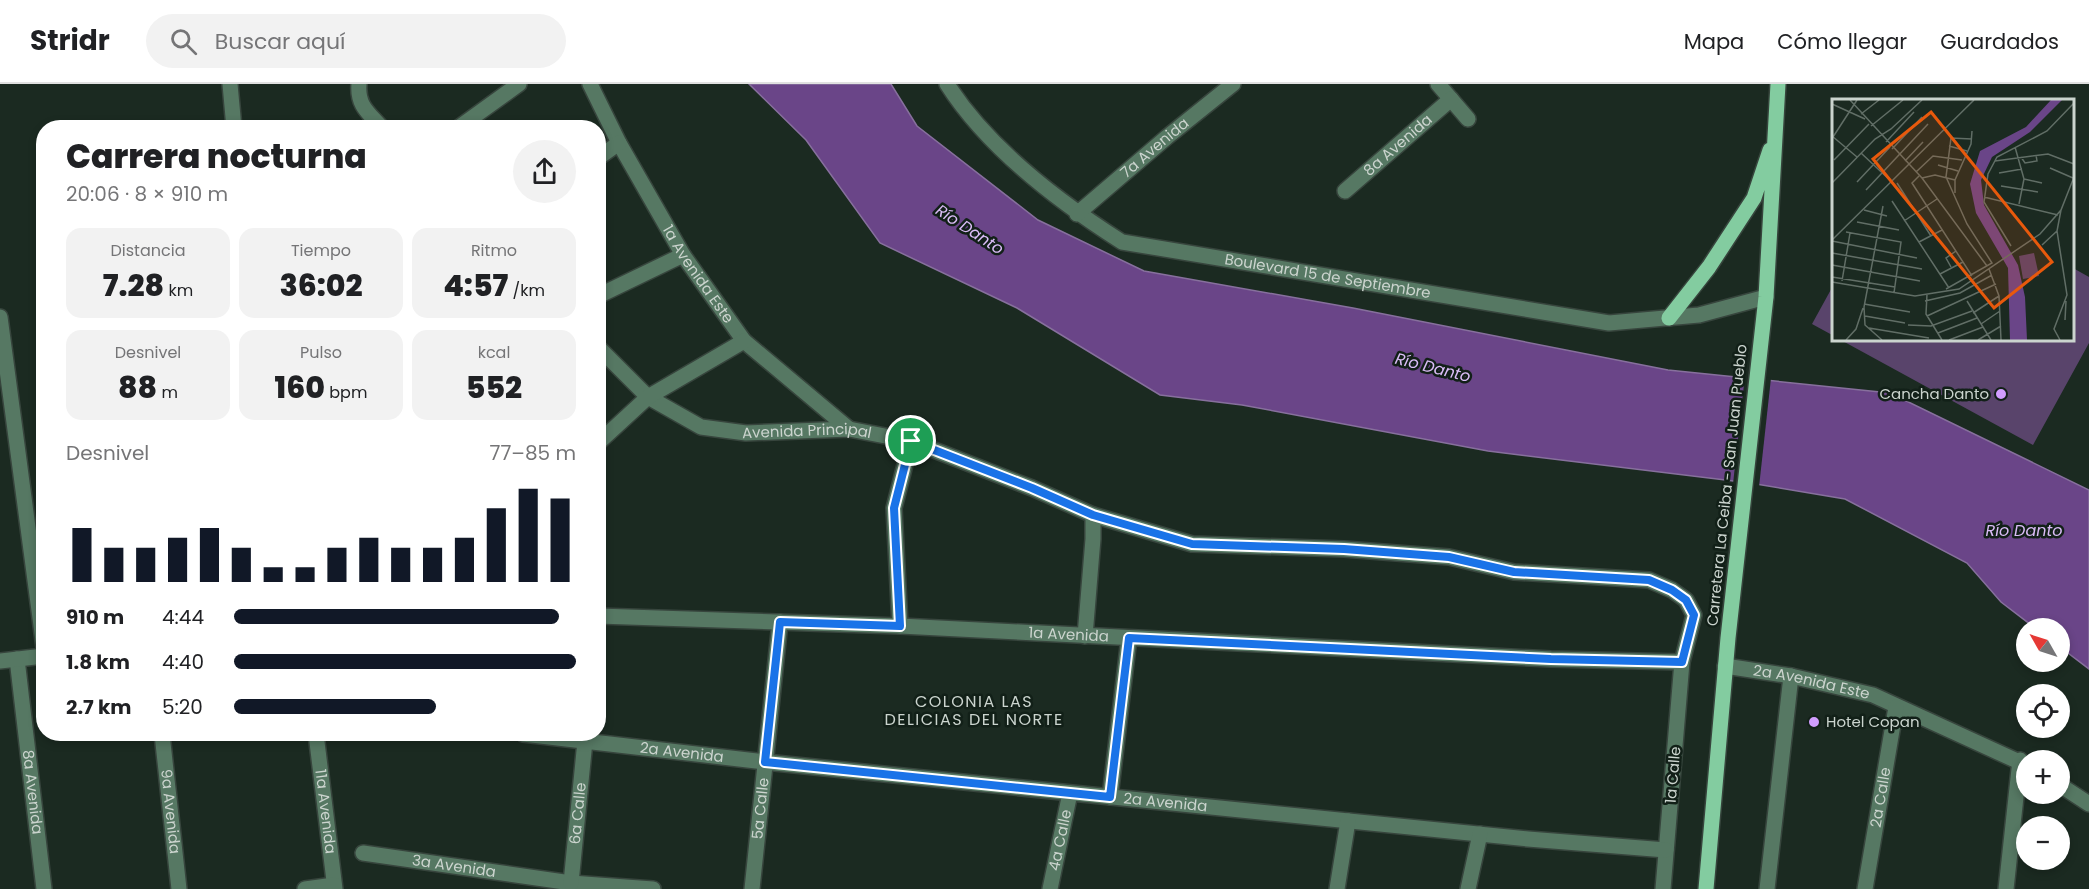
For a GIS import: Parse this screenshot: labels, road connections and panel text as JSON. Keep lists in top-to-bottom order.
{
  "streets": {
    "main road": ["Carretera La Ceiba - San Juan Pueblo"],
    "street": [
      "8a Avenida",
      "7a Avenida",
      "1a Avenida Este",
      "Boulevard 15 de Septiembre",
      "Avenida Principal",
      "1a Avenida",
      "2a Avenida Este",
      "2a Avenida",
      "1a Calle",
      "2a Calle",
      "5a Calle",
      "9a Avenida",
      "11a Avenida",
      "6a Calle",
      "4a Calle",
      "3a Avenida"
    ]
  },
  "crossings": [
    ["7a Avenida", "Boulevard 15 de Septiembre"],
    ["1a Avenida Este", "Avenida Principal"],
    ["Boulevard 15 de Septiembre", "Carretera La Ceiba - San Juan Pueblo"],
    ["Avenida Principal", "1a Calle"],
    ["Carretera La Ceiba - San Juan Pueblo", "2a Avenida Este"],
    ["1a Avenida", "1a Calle"],
    ["1a Avenida", "5a Calle"],
    ["2a Avenida Este", "2a Calle"],
    ["2a Avenida", "1a Calle"],
    ["2a Avenida", "5a Calle"],
    ["2a Avenida", "6a Calle"],
    ["2a Avenida", "4a Calle"],
    ["6a Calle", "3a Avenida"]
  ],
  "districts": ["COLONIA LAS DELICIAS DEL NORTE"],
  "water": ["Río Danto"],
  "places": ["Cancha Danto", "Hotel Copan"],
  "north": "top left",
  "page": {
    "header": "Stridr",
    "search": "Buscar aquí",
    "nav": ["Mapa", "Cómo llegar", "Guardados"],
    "heading": ["Carrera nocturna", "20:06 · 8 × 910 m"],
    "stats": [
      ["Distancia", "7.28 km"],
      ["Tiempo", "36:02"],
      ["Ritmo", "4:57 /km"],
      ["Desnivel", "88 m"],
      ["Pulso", "160 bpm"],
      ["kcal", "552"]
    ],
    "chart": ["Desnivel", "77–85 m"],
    "list": [
      {
        "name": "910 m",
        "note": "4:44"
      },
      {
        "name": "1.8 km",
        "note": "4:40"
      },
      {
        "name": "2.7 km",
        "note": "5:20"
      }
    ],
    "map_buttons": ["+", "−"]
  }
}
